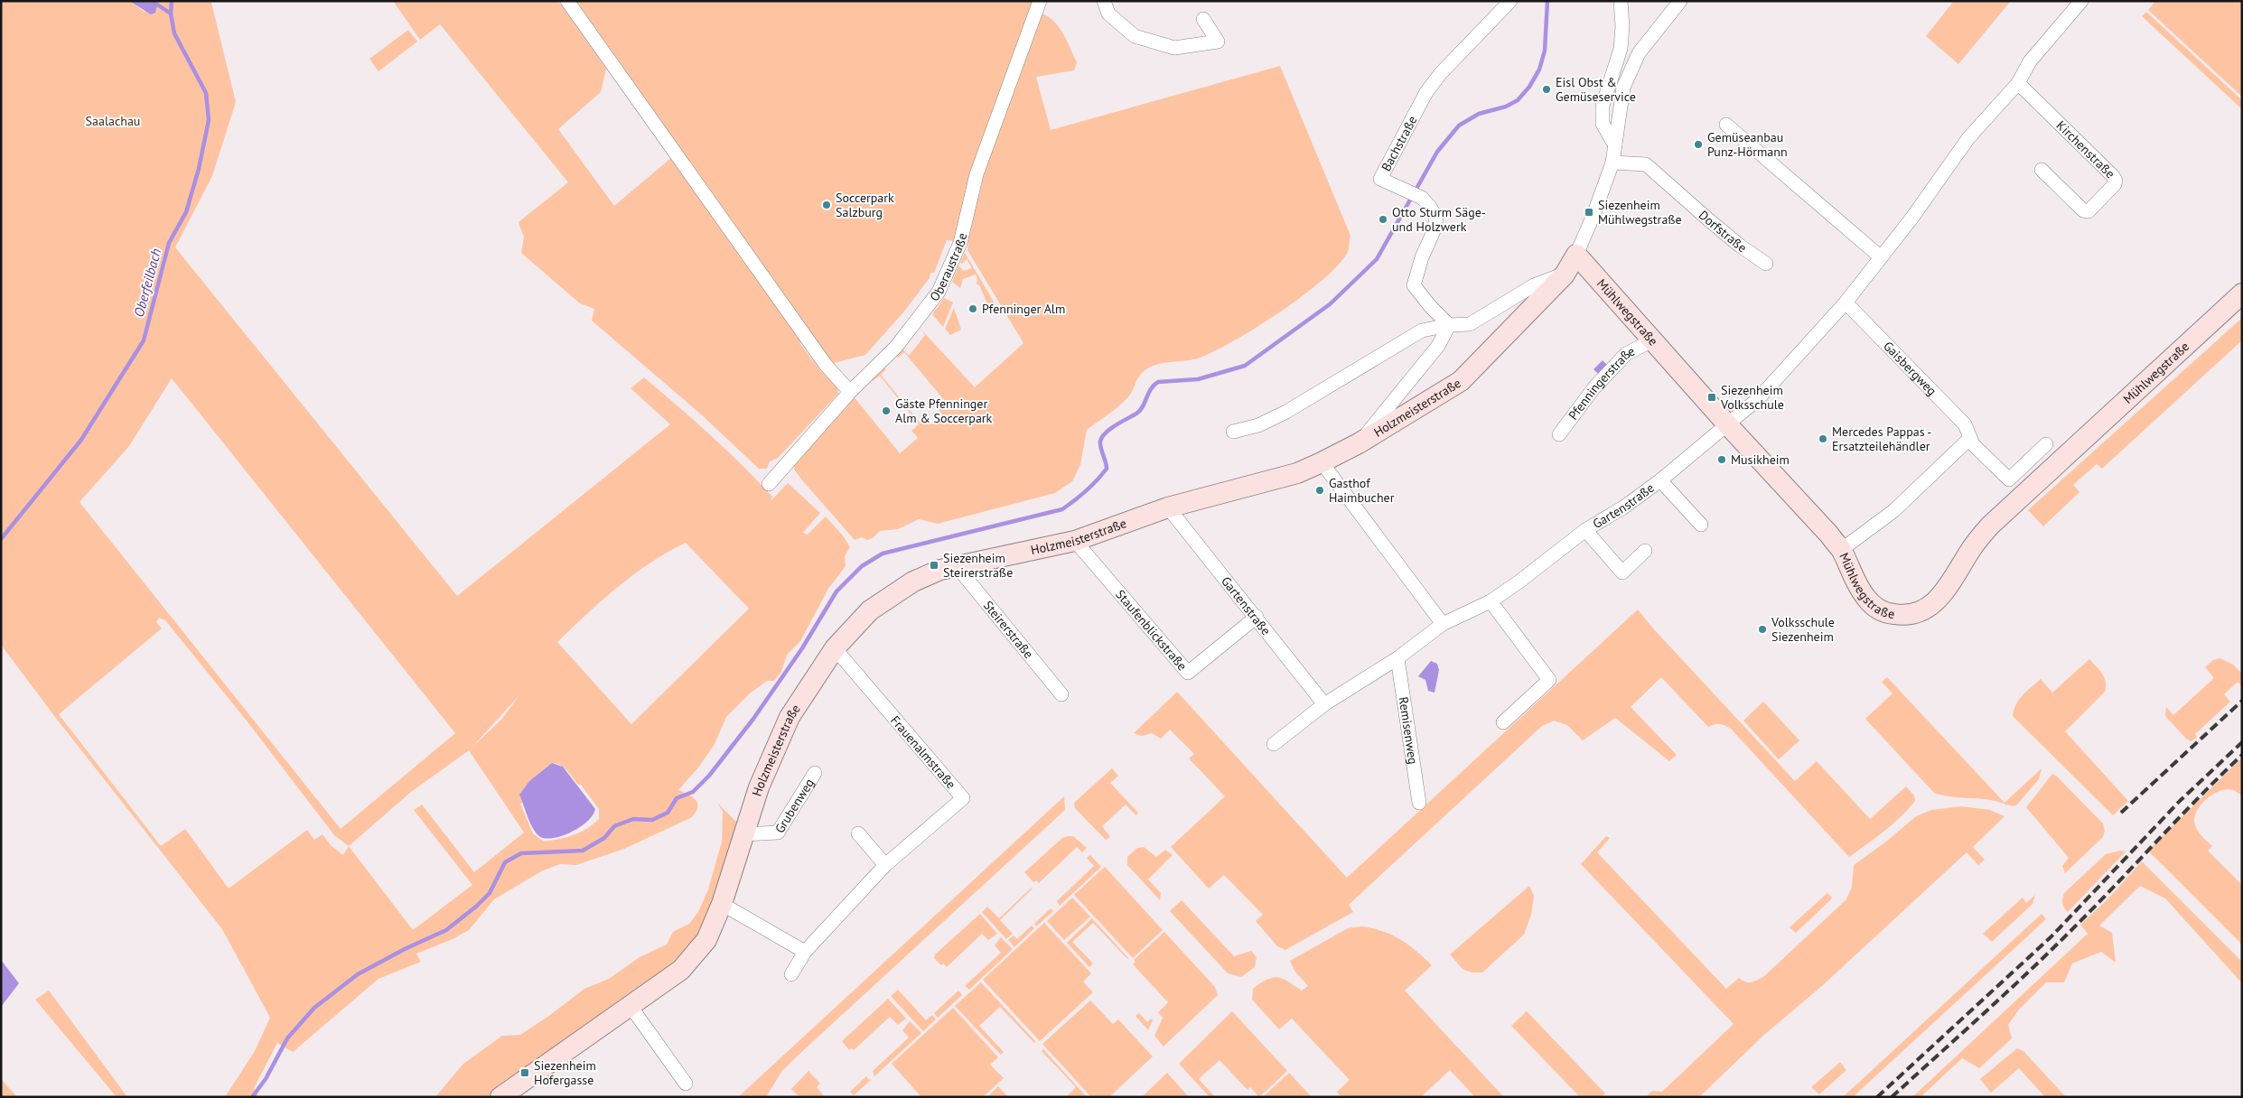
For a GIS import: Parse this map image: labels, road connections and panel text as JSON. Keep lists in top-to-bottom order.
{
  "streets": {
    "street": [
      "Bachstraße",
      "Kirchenstraße",
      "Dorfstraße",
      "Oberaustraße",
      "Mühlwegstraße",
      "Gaisbergweg",
      "Pfenningerstraße",
      "Holzmeisterstraße",
      "Gartenstraße",
      "Steirerstraße",
      "Staufenblickstraße",
      "Remisenweg",
      "Frauenalmstraße",
      "Grubenweg"
    ]
  },
  "crossings": [
    ["Mühlwegstraße", "Pfenningerstraße"],
    ["Mühlwegstraße", "Holzmeisterstraße"],
    ["Mühlwegstraße", "Gartenstraße"],
    ["Holzmeisterstraße", "Gartenstraße"],
    ["Holzmeisterstraße", "Steirerstraße"],
    ["Holzmeisterstraße", "Staufenblickstraße"],
    ["Holzmeisterstraße", "Frauenalmstraße"],
    ["Holzmeisterstraße", "Grubenweg"],
    ["Gartenstraße", "Staufenblickstraße"],
    ["Gartenstraße", "Remisenweg"]
  ],
  "water": ["Oberfeilbach"],
  "parks": ["Saalachau"],
  "places": {
    "other": [
      "Eisl Obst & Gemüseservice",
      "Gemüseanbau Punz-Hörmann",
      "Soccerpark Salzburg",
      "Otto Sturm Säge- und Holzwerk",
      "Pfenninger Alm",
      "Gäste Pfenninger Alm & Soccerpark",
      "Mercedes Pappas - Ersatzteilehändler",
      "Musikheim",
      "Gasthof Haimbucher",
      "Volksschule Siezenheim"
    ],
    "transit": [
      "Siezenheim Mühlwegstraße",
      "Siezenheim Volksschule",
      "Siezenheim Steirerstraße",
      "Siezenheim Hofergasse"
    ]
  }
}
